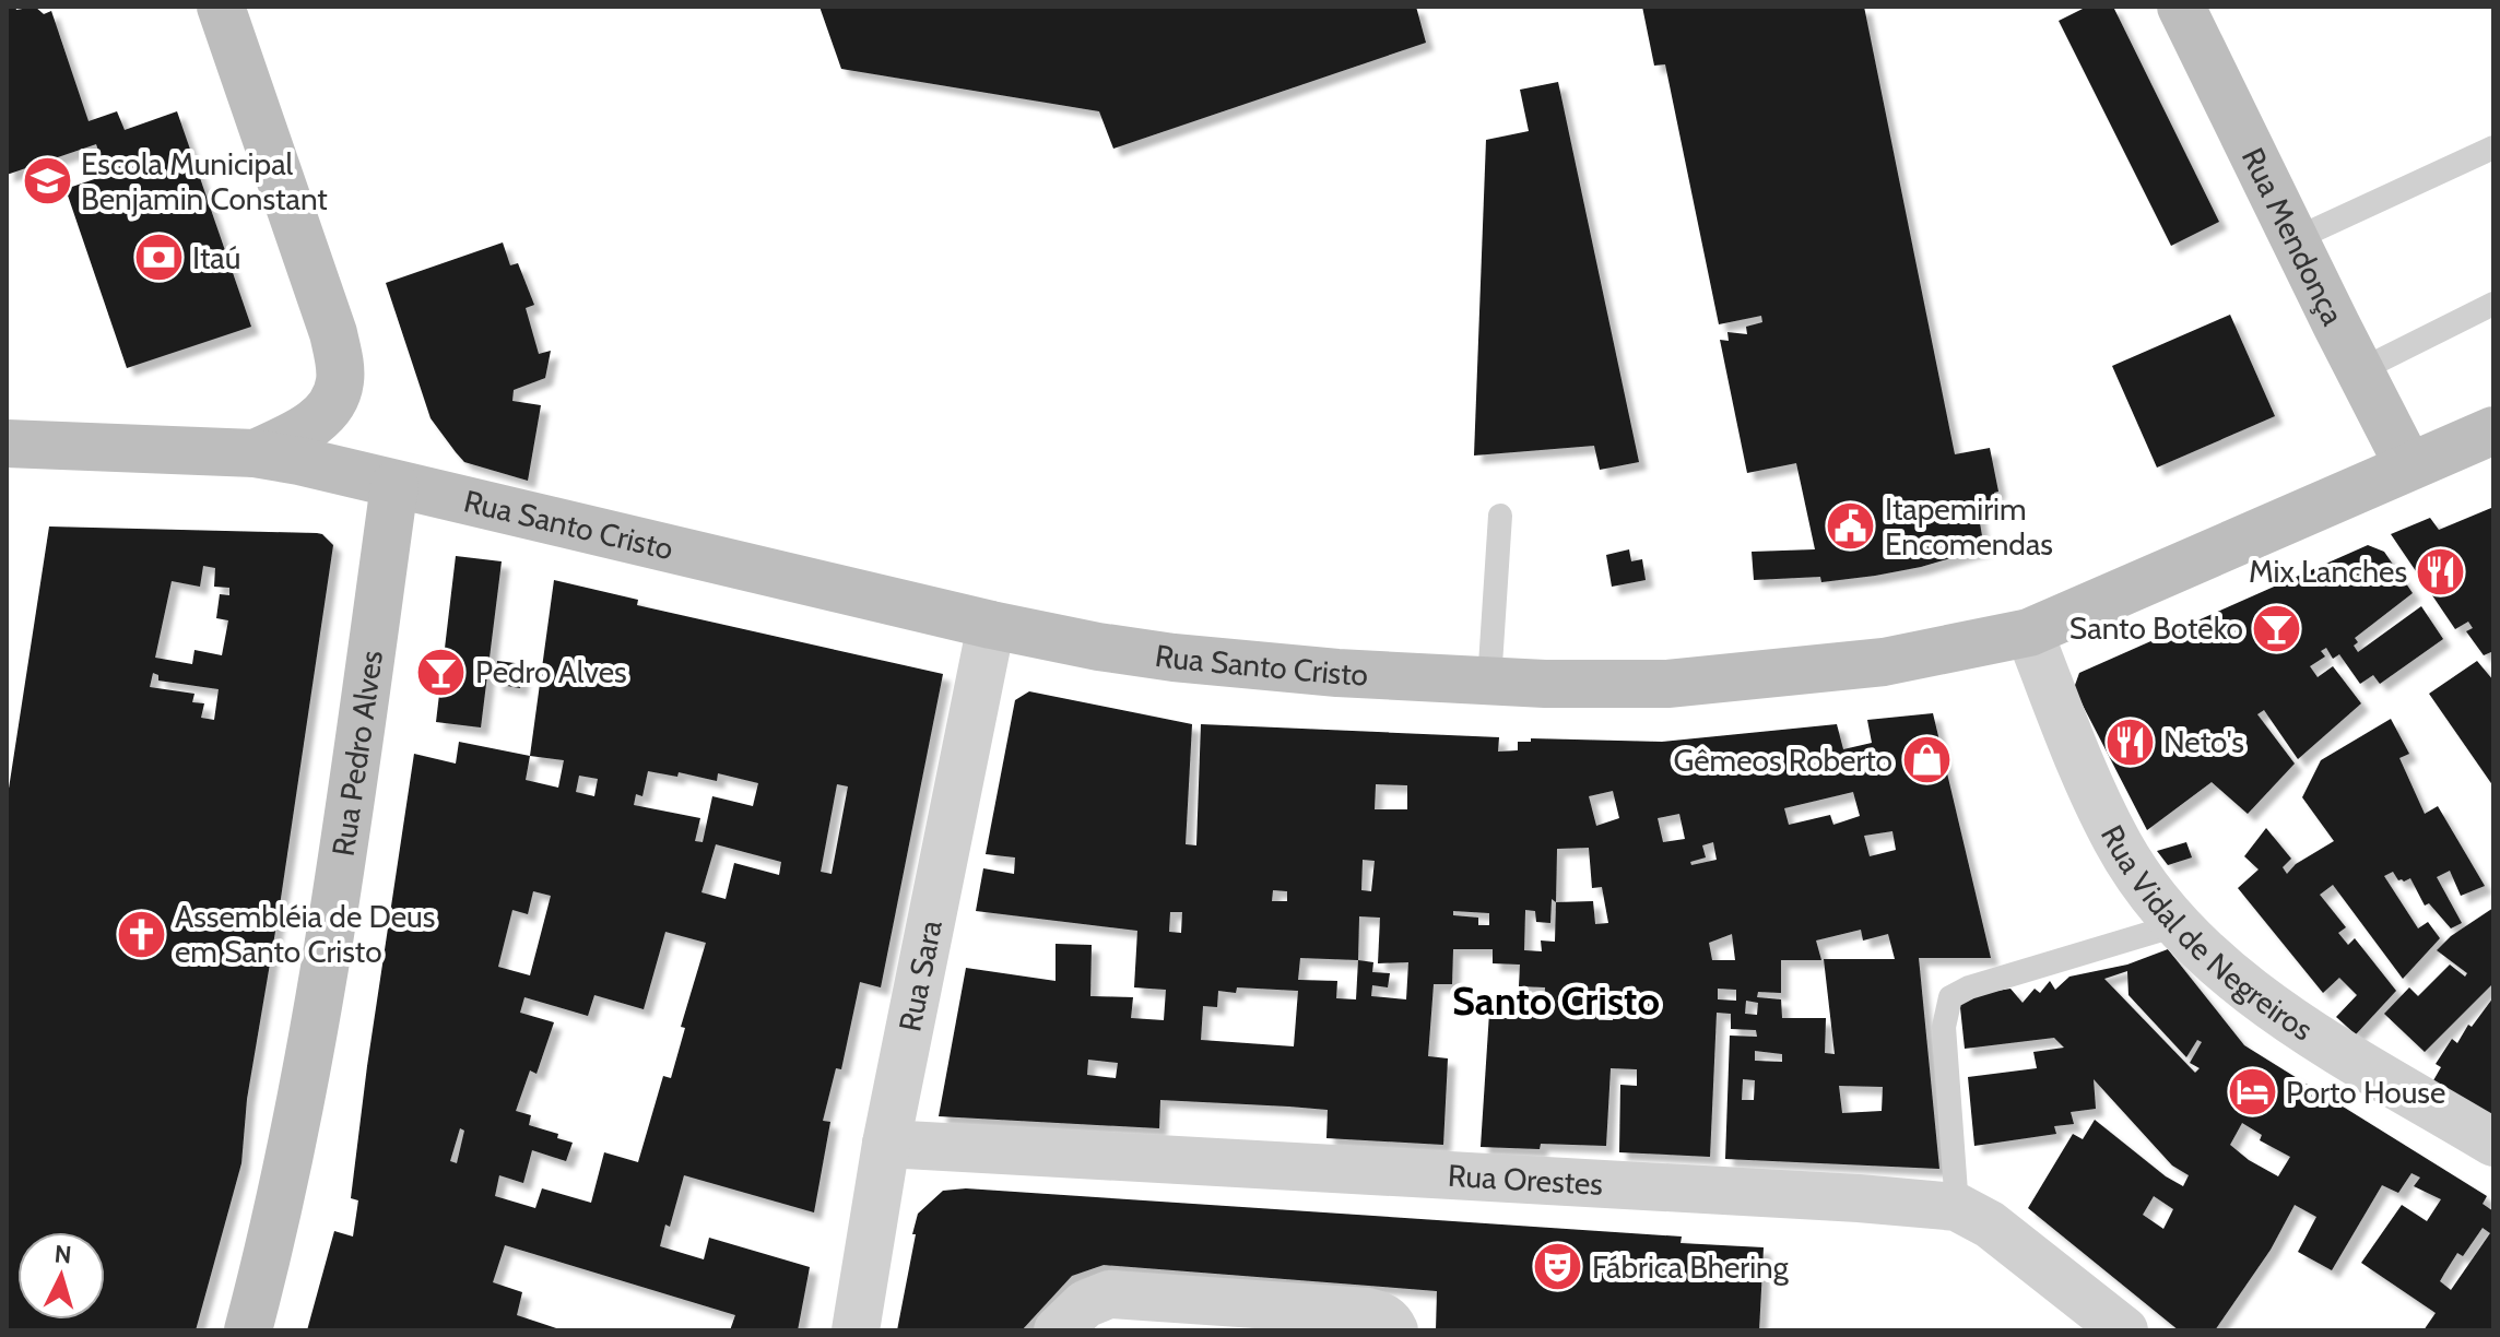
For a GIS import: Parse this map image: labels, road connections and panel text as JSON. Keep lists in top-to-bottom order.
{
  "streets": {
    "main road": ["Rua Mendonça", "Rua Santo Cristo", "Rua Pedro Alves"],
    "street": ["Rua Vidal de Negreiros", "Rua Sara", "Rua Orestes"]
  },
  "crossings": [
    ["Rua Mendonça", "Rua Santo Cristo"],
    ["Rua Santo Cristo", "Rua Pedro Alves"],
    ["Rua Santo Cristo", "Rua Vidal de Negreiros"],
    ["Rua Santo Cristo", "Rua Sara"],
    ["Rua Sara", "Rua Orestes"]
  ],
  "districts": ["Santo Cristo"],
  "places": {
    "school or university": ["Escola Municipal Benjamin Constant"],
    "bank": ["Itaú"],
    "public building": ["Itapemirim Encomendas"],
    "restaurant": ["Mix Lanches", "Neto's"],
    "bar": ["Santo Boteko", "Pedro Alves"],
    "shop": ["Gêmeos Roberto"],
    "church": ["Assembléia de Deus em Santo Cristo"],
    "hotel": ["Porto House"],
    "theatre": ["Fábrica Bhering"]
  },
  "north": "top"
}
